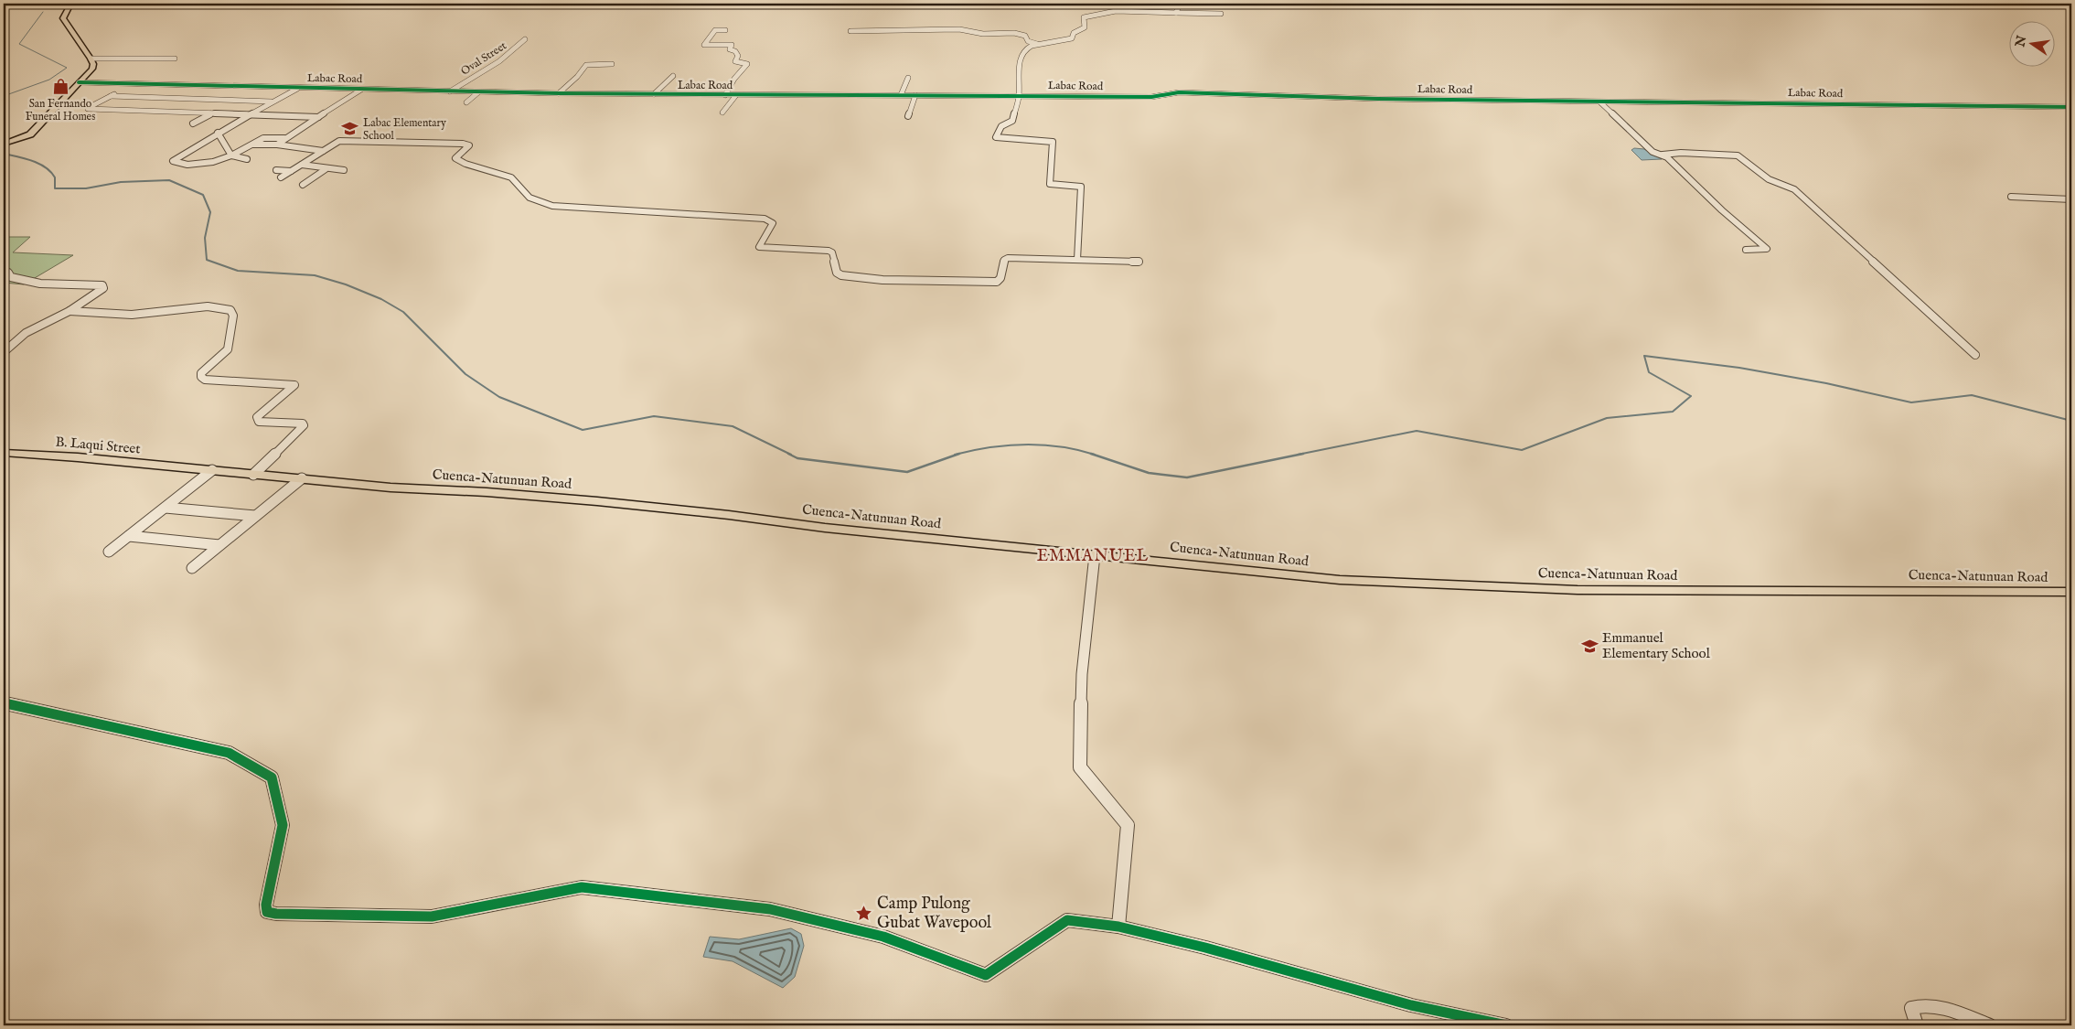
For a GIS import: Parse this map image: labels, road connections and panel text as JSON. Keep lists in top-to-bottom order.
{
  "streets": {
    "main road": ["B. Laqui Street", "Cuenca-Natunuan Road"],
    "street": ["Oval Street", "Labac Road"]
  },
  "crossings": [
    ["Oval Street", "Labac Road"],
    ["B. Laqui Street", "Cuenca-Natunuan Road"]
  ],
  "districts": ["EMMANUEL"],
  "places": {
    "shop": ["San Fernando Funeral Homes"],
    "school or university": ["Labac Elementary School", "Emmanuel Elementary School"],
    "place": ["Camp Pulong Gubat Wavepool"]
  },
  "north": "left"
}
